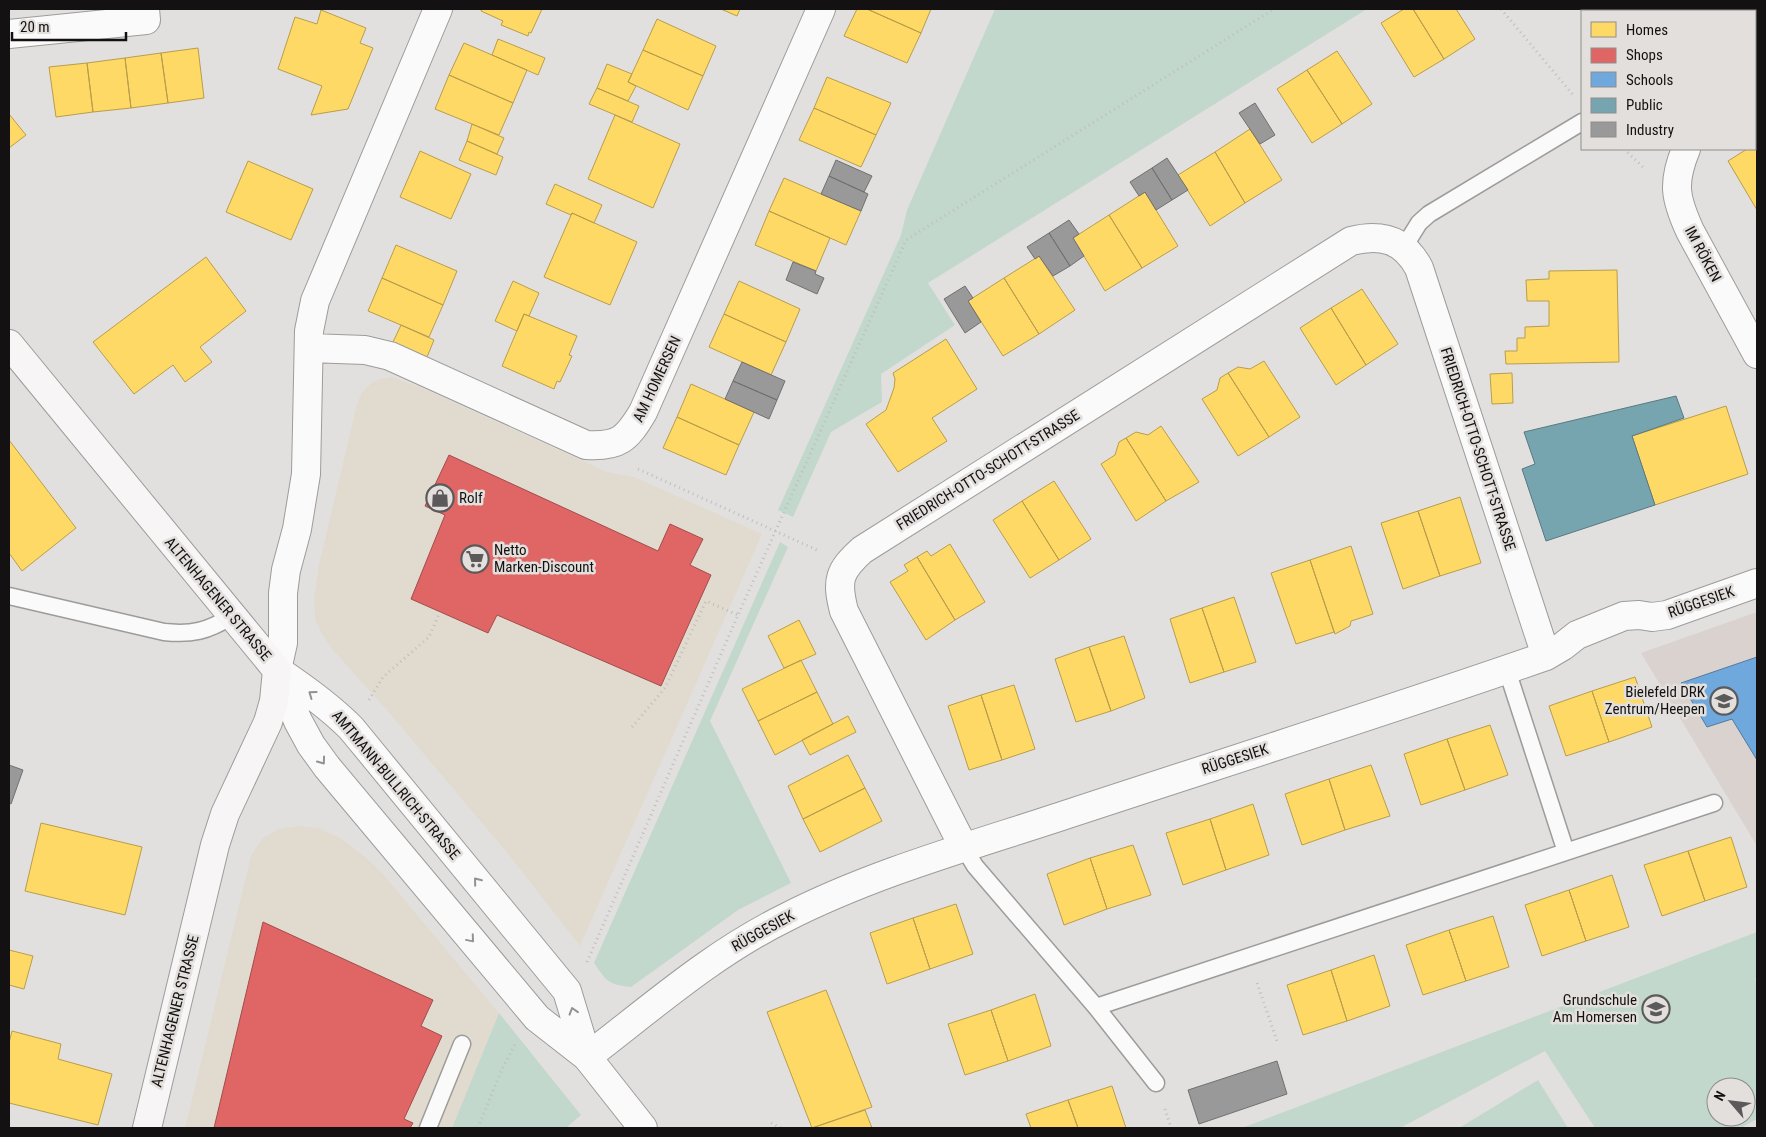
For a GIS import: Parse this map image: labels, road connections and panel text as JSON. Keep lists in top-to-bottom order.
{
  "streets": {
    "main road": ["ALTENHAGENER STRASSE"],
    "street": [
      "IM RÖKEN",
      "AM HOMERSEN",
      "FRIEDRICH-OTTO-SCHOTT-STRASSE",
      "RÜGGESIEK",
      "AMTMANN-BULLRICH-STRASSE"
    ]
  },
  "crossings": [
    ["FRIEDRICH-OTTO-SCHOTT-STRASSE", "RÜGGESIEK"],
    ["ALTENHAGENER STRASSE", "AMTMANN-BULLRICH-STRASSE"],
    ["RÜGGESIEK", "AMTMANN-BULLRICH-STRASSE"]
  ],
  "places": {
    "shop": ["Rolf"],
    "supermarket": ["Netto Marken-Discount"],
    "school or university": ["Bielefeld DRK Zentrum/Heepen", "Grundschule Am Homersen"]
  },
  "legend": [
    "Homes",
    "Shops",
    "Schools",
    "Public",
    "Industry"
  ],
  "scale_bar": "20 m",
  "north": "top left"
}
